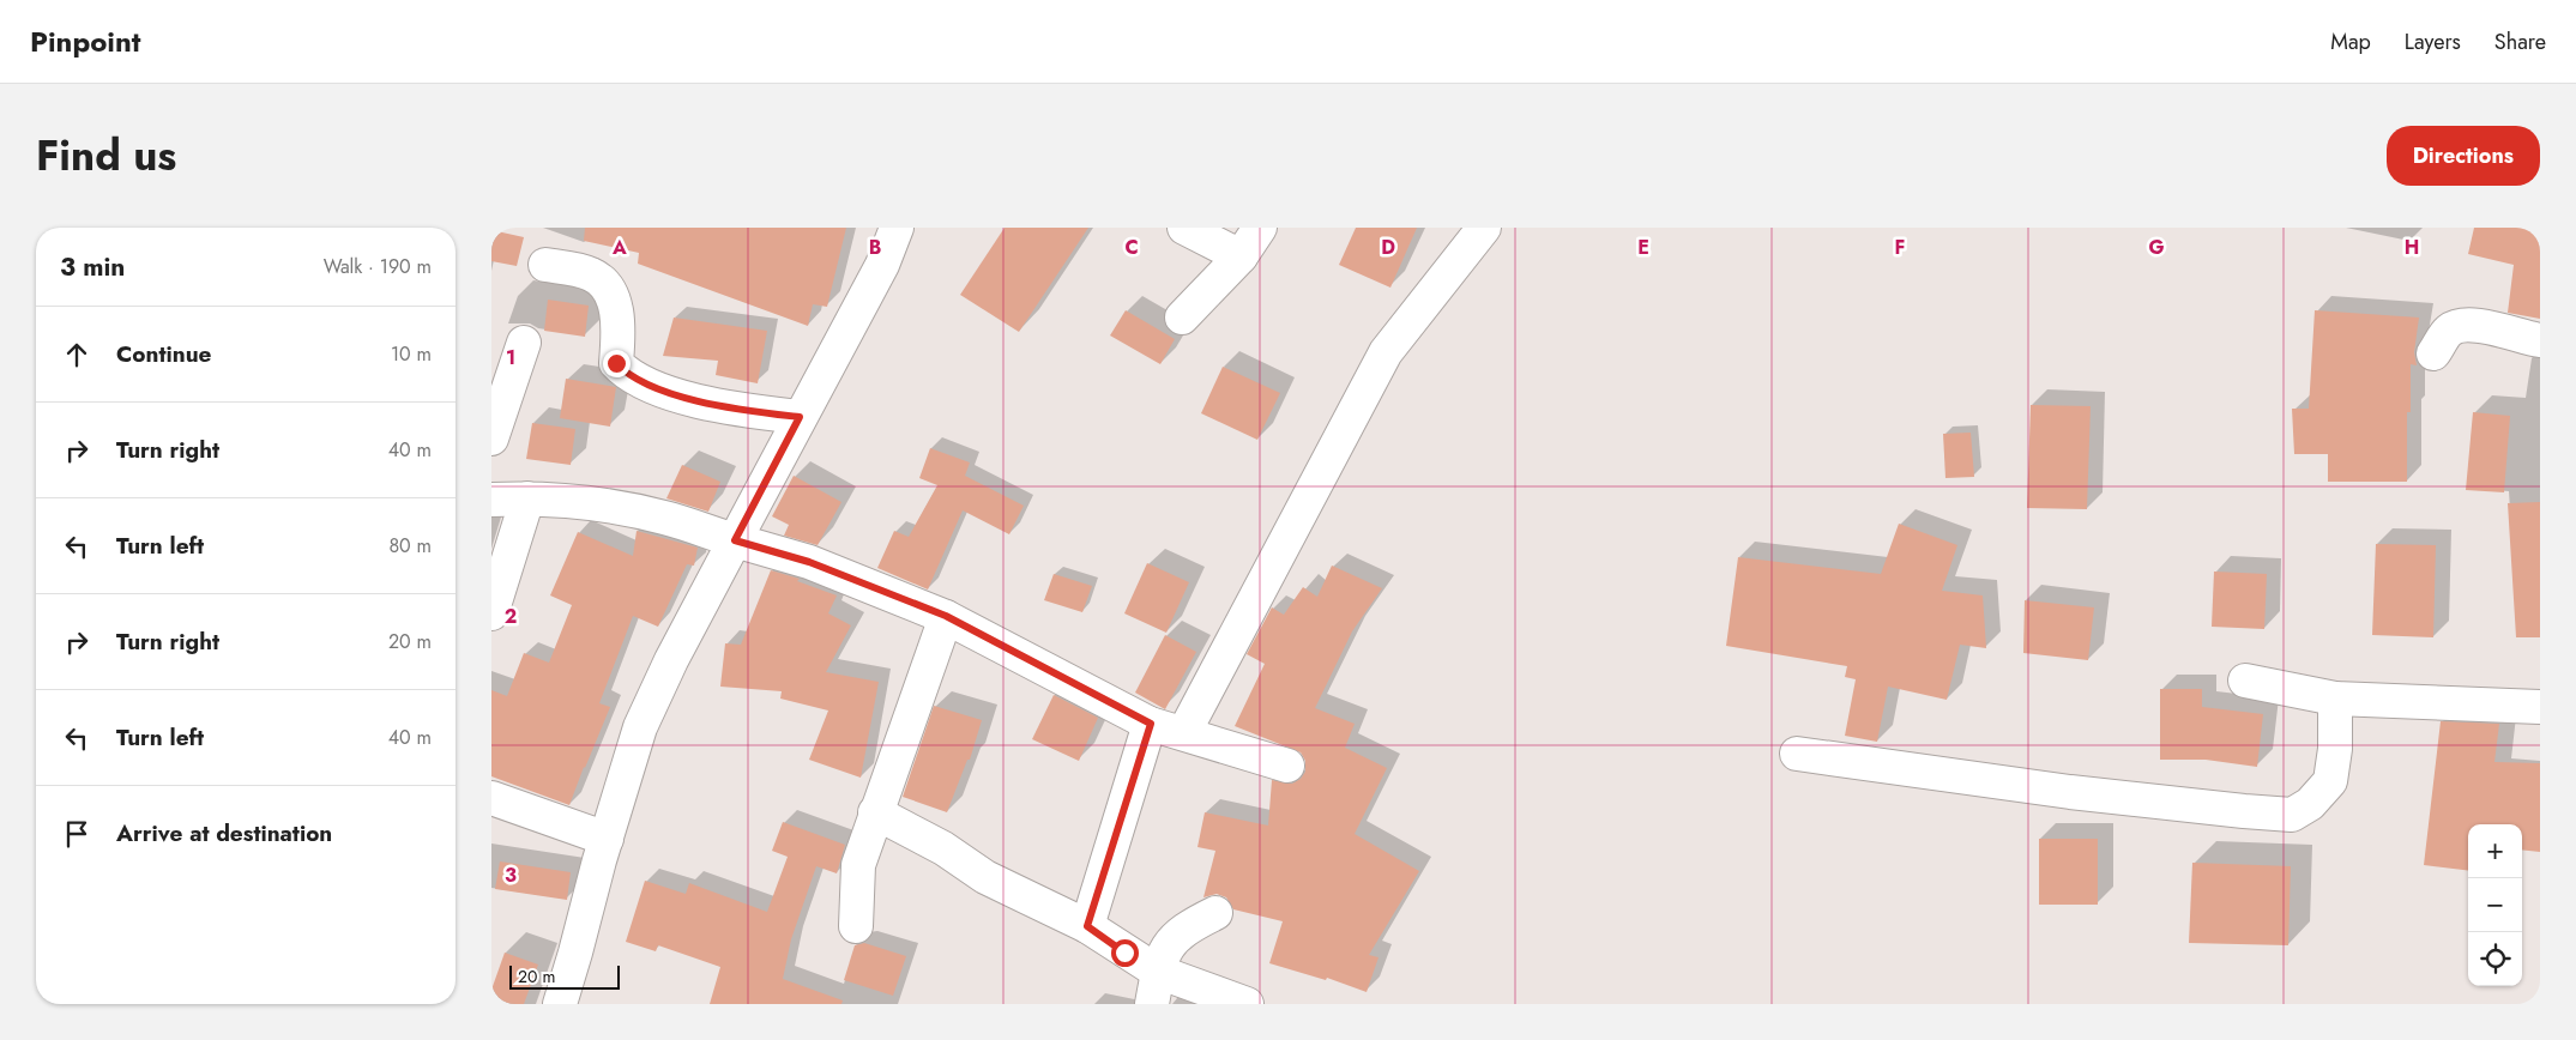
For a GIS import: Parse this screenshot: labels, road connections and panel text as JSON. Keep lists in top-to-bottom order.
{
  "scale_bar": "20 m",
  "page": {
    "header": "Pinpoint",
    "nav": ["Map", "Layers", "Share"],
    "title": "Find us",
    "buttons": "Directions",
    "heading": ["3 min", "Walk · 190 m"],
    "list": [
      ["Continue", "10 m"],
      ["Turn right", "40 m"],
      ["Turn left", "80 m"],
      ["Turn right", "20 m"],
      ["Turn left", "40 m"],
      "Arrive at destination"
    ],
    "map_buttons": ["+", "−"],
    "scale": "20 m"
  },
  "grid": {
    "columns": [
      "A",
      "B",
      "C",
      "D",
      "E",
      "F",
      "G",
      "H"
    ],
    "rows": ["1", "2", "3"]
  }
}
